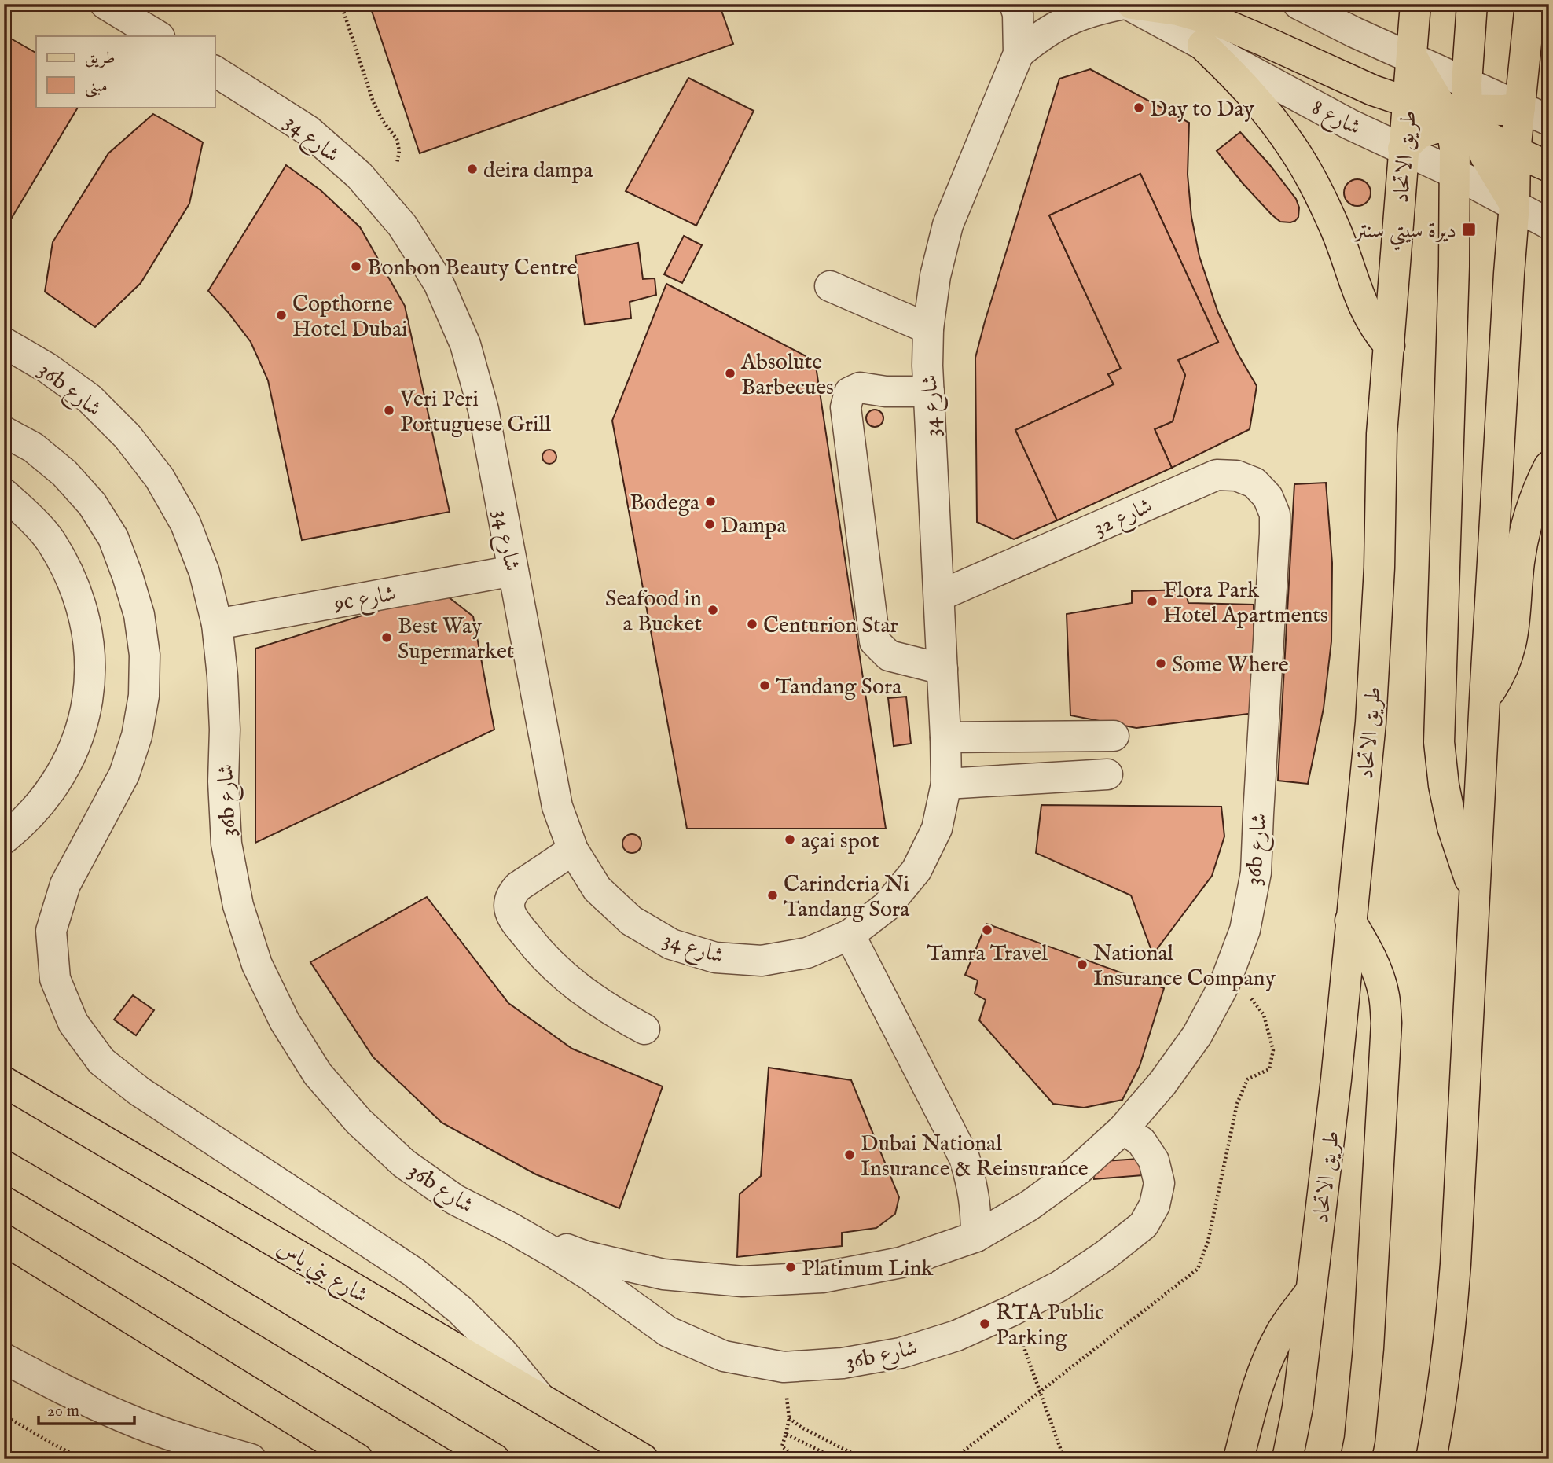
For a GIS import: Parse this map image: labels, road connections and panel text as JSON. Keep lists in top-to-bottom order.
{
  "streets": {
    "main road": ["طريق الاتحاد", "شارع بني ياس"],
    "street": [
      "شارع 8",
      "شارع 34",
      "36b شارع",
      "شارع 32",
      "9c شارع"
    ]
  },
  "crossings": [
    ["شارع 8", "طريق الاتحاد"],
    ["شارع 34", "شارع 32"],
    ["شارع 34", "9c شارع"],
    ["36b شارع", "شارع 32"],
    ["36b شارع", "9c شارع"]
  ],
  "places": {
    "other": [
      "Day to Day",
      "deira dampa",
      "Bonbon Beauty Centre",
      "Copthorne Hotel Dubai",
      "Absolute Barbecues",
      "Veri Peri Portuguese Grill",
      "Bodega",
      "Dampa",
      "Flora Park Hotel Apartments",
      "Seafood in a Bucket",
      "Centurion Star",
      "Best Way Supermarket",
      "Some Where",
      "Tandang Sora",
      "açai spot",
      "Carinderia Ni Tandang Sora",
      "Tamra Travel",
      "National Insurance Company",
      "Dubai National Insurance & Reinsurance",
      "Platinum Link",
      "RTA Public Parking"
    ],
    "transit": ["ديرة سيتي سنتر"]
  },
  "legend": ["طريق", "مبنى"],
  "scale_bar": "20 m"
}
